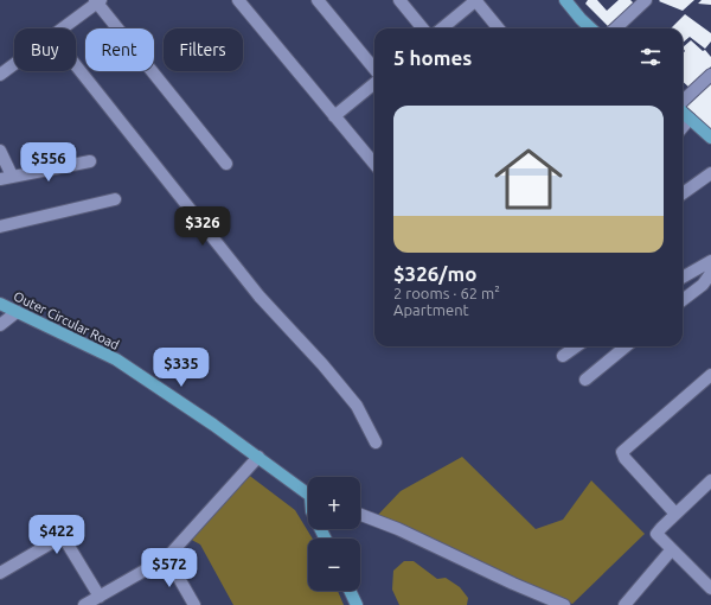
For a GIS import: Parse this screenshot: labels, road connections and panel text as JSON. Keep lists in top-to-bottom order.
{
  "streets": {
    "main road": ["Outer Circular Road"]
  },
  "page": {
    "chip": ["Buy", "Rent", "Filters"],
    "heading": "5 homes",
    "list": [
      {
        "name": "$326/mo",
        "note": "2 rooms · 62 m² · Apartment"
      }
    ],
    "price": [
      "$556",
      "$326",
      "$335",
      "$422",
      "$572"
    ],
    "map_buttons": ["+", "−"]
  }
}
